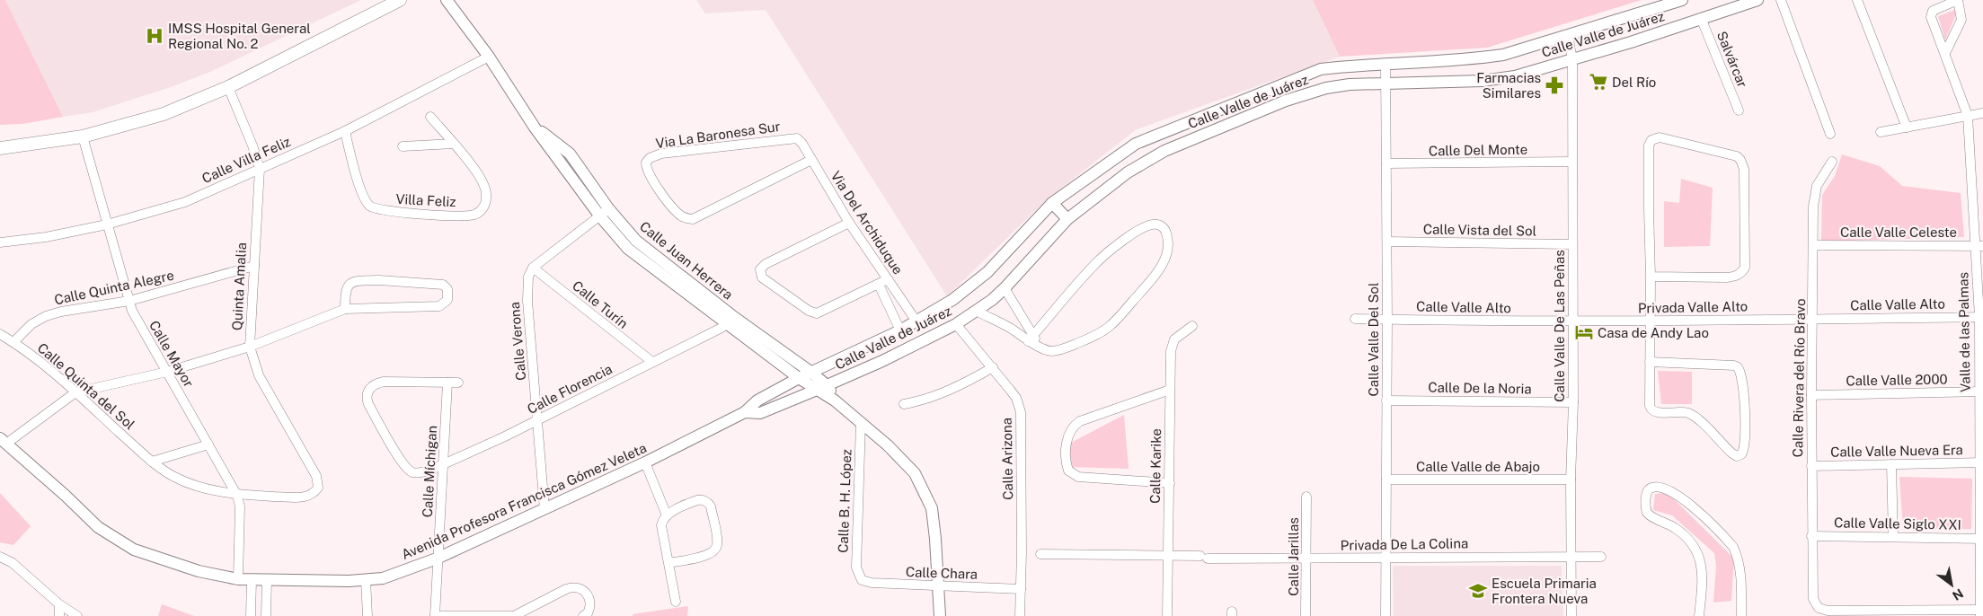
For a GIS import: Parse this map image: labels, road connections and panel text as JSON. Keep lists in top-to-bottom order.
{
  "streets": {
    "street": [
      "Calle Valle de Juárez",
      "Salvárcar",
      "Via La Baronesa Sur",
      "Calle Del Monte",
      "Calle Villa Feliz",
      "Villa Feliz",
      "Via Del Archiduque",
      "Calle Vista del Sol",
      "Calle Valle Celeste",
      "Calle Juan Herrera",
      "Quinta Amalia",
      "Calle Quinta Alegre",
      "Calle Turín",
      "Calle Valle Alto",
      "Privada Valle Alto",
      "Calle Valle De Las Peñas",
      "Valle de las Palmas",
      "Calle Valle Del Sol",
      "Calle Verona",
      "Calle Mayor",
      "Calle Rivera del Río Bravo",
      "Calle Valle 2000",
      "Calle Quinta del Sol",
      "Calle De la Noria",
      "Calle Florencia",
      "Calle Valle Nueva Era",
      "Calle Arizona",
      "Calle Karike",
      "Calle Valle de Abajo",
      "Calle Míchigan",
      "Avenida Profesora Francisca Gómez Veleta",
      "Calle B. H. López",
      "Calle Valle Siglo XXI",
      "Privada De La Colina",
      "Calle Jarillas",
      "Calle Chara"
    ]
  },
  "crossings": [
    ["Calle Valle de Juárez", "Salvárcar"],
    ["Calle Valle de Juárez", "Via Del Archiduque"],
    ["Calle Valle de Juárez", "Calle Juan Herrera"],
    ["Calle Valle de Juárez", "Calle Valle De Las Peñas"],
    ["Calle Valle de Juárez", "Calle Valle Del Sol"],
    ["Calle Valle de Juárez", "Calle Arizona"],
    ["Calle Valle de Juárez", "Avenida Profesora Francisca Gómez Veleta"],
    ["Via La Baronesa Sur", "Via Del Archiduque"],
    ["Calle Del Monte", "Calle Valle De Las Peñas"],
    ["Calle Del Monte", "Calle Valle Del Sol"],
    ["Calle Villa Feliz", "Villa Feliz"],
    ["Calle Villa Feliz", "Calle Juan Herrera"],
    ["Calle Villa Feliz", "Quinta Amalia"],
    ["Calle Villa Feliz", "Calle Mayor"],
    ["Calle Vista del Sol", "Calle Valle De Las Peñas"],
    ["Calle Vista del Sol", "Calle Valle Del Sol"],
    ["Calle Valle Celeste", "Valle de las Palmas"],
    ["Calle Valle Celeste", "Calle Rivera del Río Bravo"],
    ["Calle Juan Herrera", "Calle Florencia"],
    ["Calle Juan Herrera", "Avenida Profesora Francisca Gómez Veleta"],
    ["Calle Juan Herrera", "Calle B. H. López"],
    ["Calle Juan Herrera", "Calle Chara"],
    ["Quinta Amalia", "Calle Quinta Alegre"],
    ["Quinta Amalia", "Calle Quinta del Sol"],
    ["Calle Quinta Alegre", "Calle Mayor"],
    ["Calle Quinta Alegre", "Calle Quinta del Sol"],
    ["Calle Turín", "Calle Verona"],
    ["Calle Turín", "Calle Florencia"],
    ["Calle Valle Alto", "Privada Valle Alto"],
    ["Calle Valle Alto", "Calle Valle De Las Peñas"],
    ["Calle Valle Alto", "Valle de las Palmas"],
    ["Calle Valle Alto", "Calle Valle Del Sol"],
    ["Calle Valle Alto", "Calle Rivera del Río Bravo"],
    ["Privada Valle Alto", "Calle Valle De Las Peñas"],
    ["Privada Valle Alto", "Calle Rivera del Río Bravo"],
    ["Calle Valle De Las Peñas", "Calle De la Noria"],
    ["Calle Valle De Las Peñas", "Calle Valle de Abajo"],
    ["Calle Valle De Las Peñas", "Privada De La Colina"],
    ["Valle de las Palmas", "Calle Rivera del Río Bravo"],
    ["Valle de las Palmas", "Calle Valle 2000"],
    ["Valle de las Palmas", "Calle Valle Nueva Era"],
    ["Valle de las Palmas", "Calle Valle Siglo XXI"],
    ["Calle Valle Del Sol", "Calle De la Noria"],
    ["Calle Valle Del Sol", "Calle Valle de Abajo"],
    ["Calle Valle Del Sol", "Privada De La Colina"],
    ["Calle Verona", "Calle Florencia"],
    ["Calle Verona", "Avenida Profesora Francisca Gómez Veleta"],
    ["Calle Mayor", "Calle Quinta del Sol"],
    ["Calle Mayor", "Avenida Profesora Francisca Gómez Veleta"],
    ["Calle Rivera del Río Bravo", "Calle Valle 2000"],
    ["Calle Rivera del Río Bravo", "Calle Valle Nueva Era"],
    ["Calle Rivera del Río Bravo", "Calle Valle Siglo XXI"],
    ["Calle Florencia", "Calle Míchigan"],
    ["Calle Arizona", "Calle Chara"],
    ["Calle Karike", "Privada De La Colina"],
    ["Calle Míchigan", "Avenida Profesora Francisca Gómez Veleta"],
    ["Calle B. H. López", "Calle Chara"],
    ["Privada De La Colina", "Calle Jarillas"]
  ],
  "places": {
    "hospital": ["IMSS Hospital General Regional No. 2"],
    "supermarket": ["Del Río"],
    "pharmacy": ["Farmacias Similares"],
    "hotel": ["Casa de Andy Lao"],
    "school or university": ["Escuela Primaria Frontera Nueva"]
  },
  "north": "bottom right"
}
